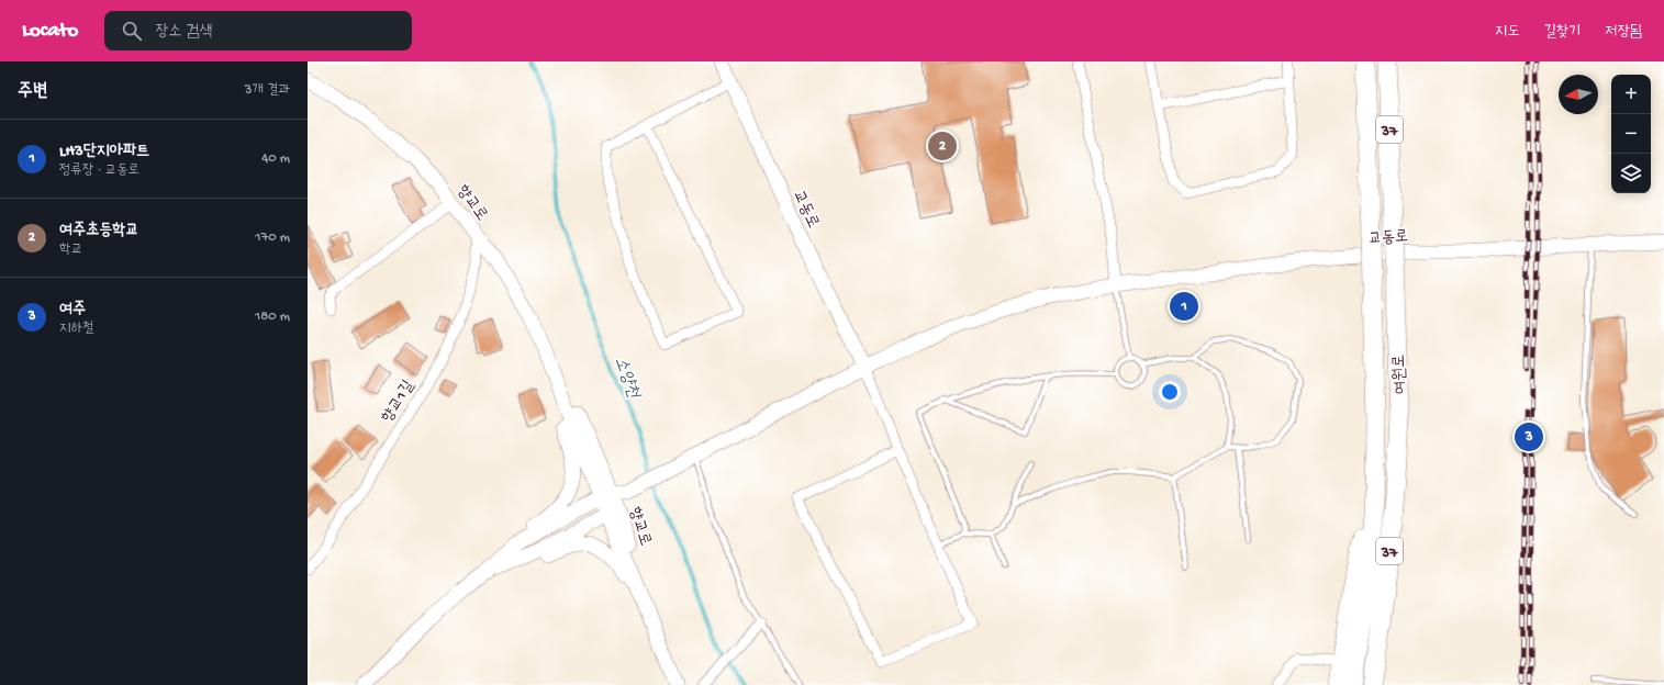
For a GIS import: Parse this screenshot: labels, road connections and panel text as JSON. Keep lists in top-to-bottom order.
{
  "streets": {
    "highway": ["37", "여원로"],
    "street": ["향교로", "교동로", "향교1길"]
  },
  "crossings": [
    ["향교로", "향교1길"]
  ],
  "water": ["소양천"],
  "north": "left",
  "page": {
    "header": "Locato",
    "search": "장소 검색",
    "nav": ["지도", "길찾기", "저장됨"],
    "heading": ["주변", "3개 결과"],
    "map_buttons": ["+", "−"],
    "list": [
      {
        "mark": "1",
        "name": "LH3단지아파트",
        "note": "정류장 · 교동로",
        "value": "40 m"
      },
      {
        "mark": "2",
        "name": "여주초등학교",
        "note": "학교",
        "value": "170 m"
      },
      {
        "mark": "3",
        "name": "여주",
        "note": "지하철",
        "value": "180 m"
      }
    ],
    "pins": ["2", "1", "3"]
  }
}
